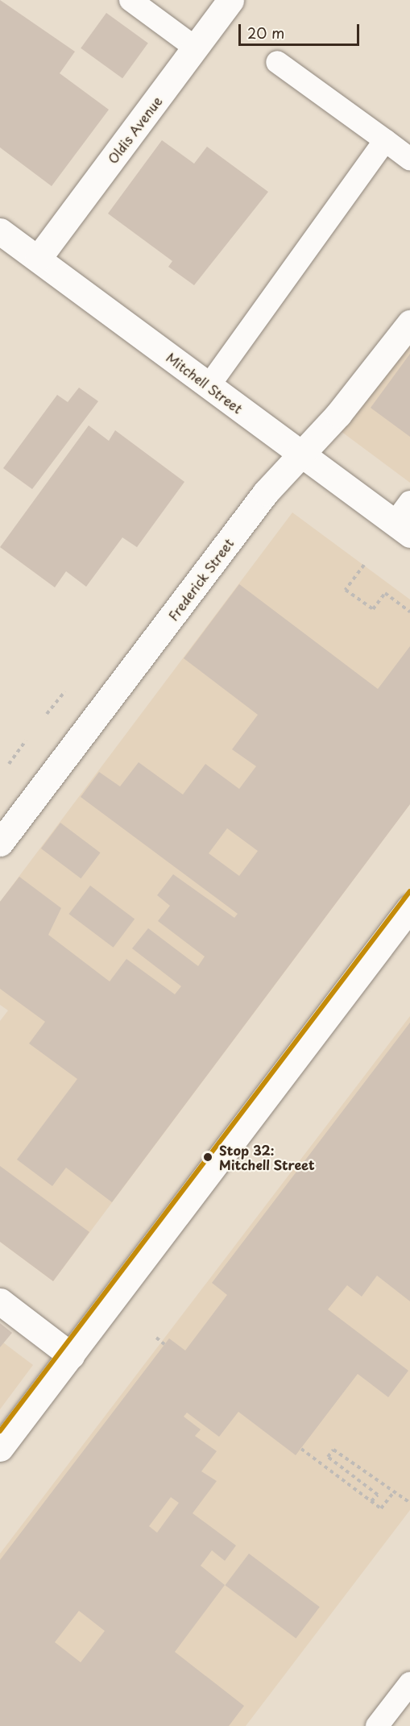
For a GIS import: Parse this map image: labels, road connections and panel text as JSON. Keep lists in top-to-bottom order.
{
  "streets": {
    "street": ["Oldis Avenue", "Mitchell Street", "Frederick Street"]
  },
  "crossings": [
    ["Oldis Avenue", "Mitchell Street"],
    ["Mitchell Street", "Frederick Street"]
  ],
  "places": ["Stop 32: Mitchell Street"],
  "scale_bar": "20 m"
}
